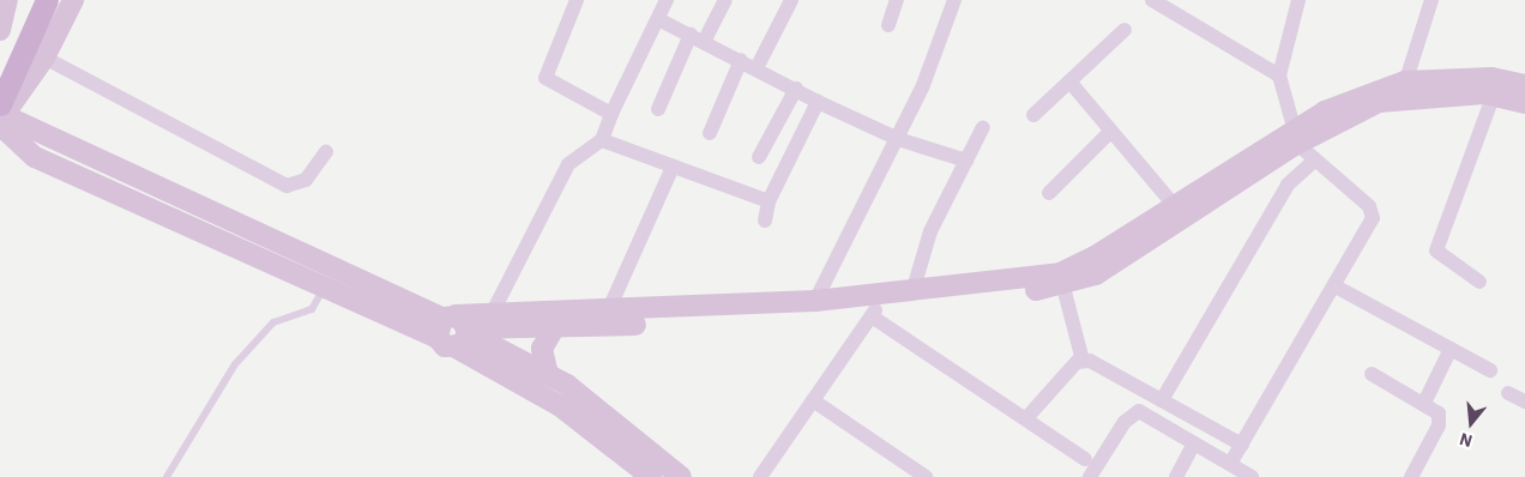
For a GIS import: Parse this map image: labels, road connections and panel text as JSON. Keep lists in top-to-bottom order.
{
  "north": "bottom"
}
